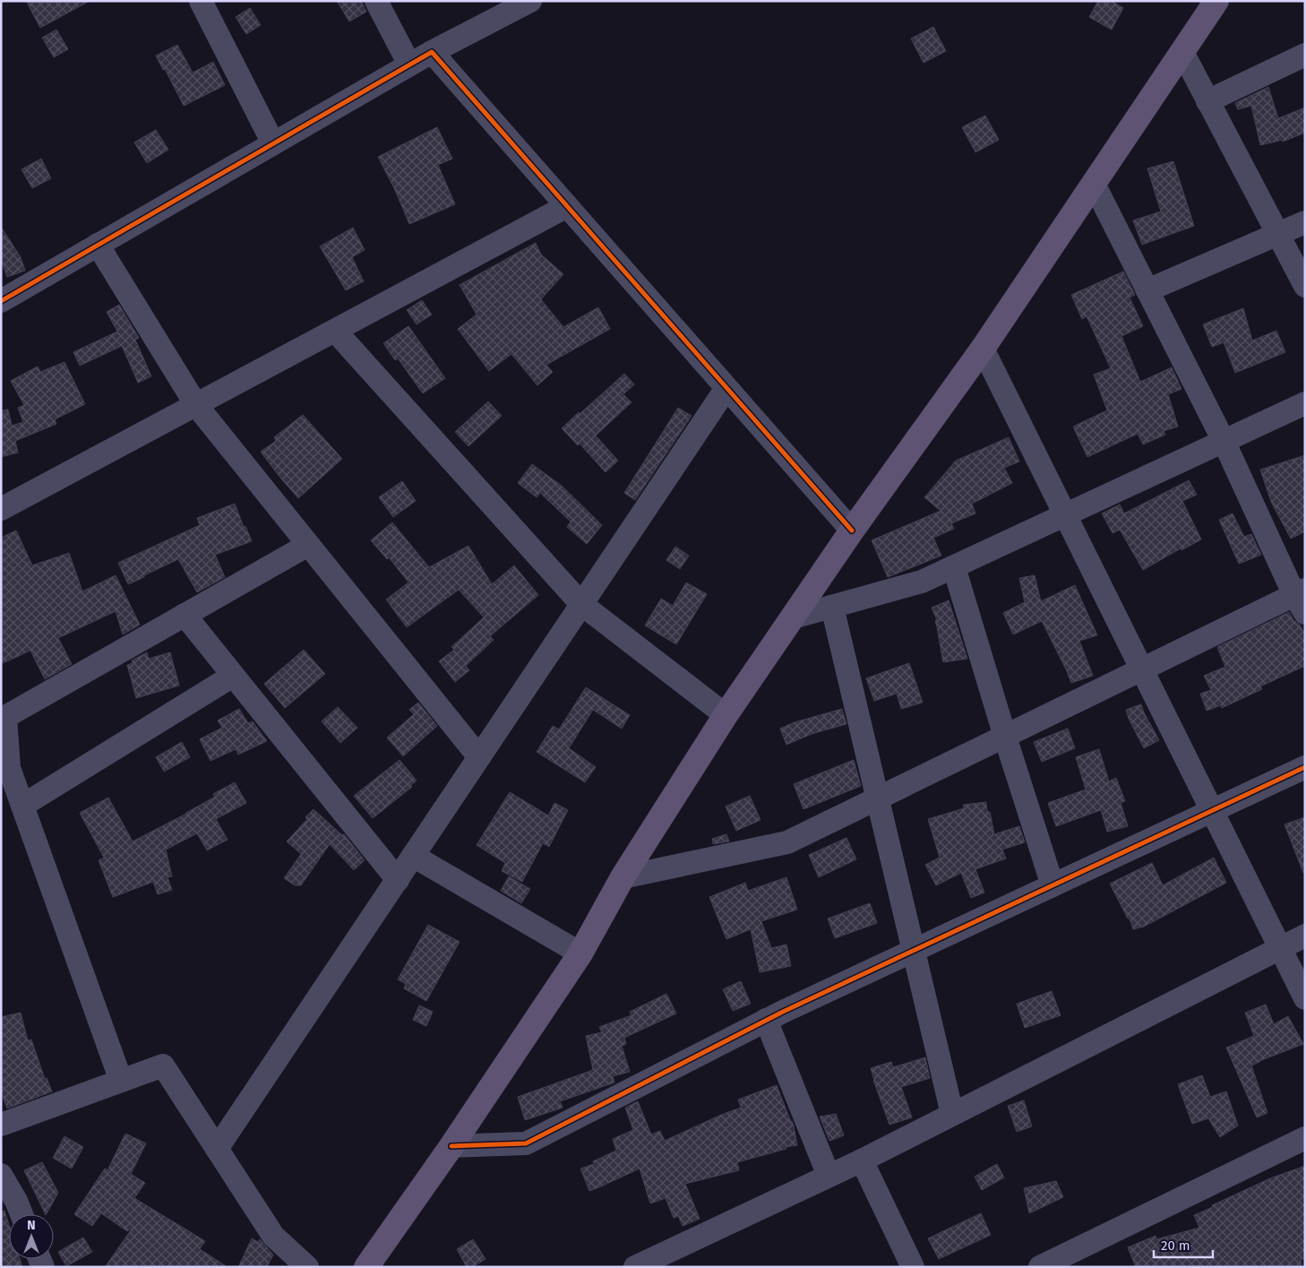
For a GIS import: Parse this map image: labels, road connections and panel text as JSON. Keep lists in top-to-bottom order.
{
  "scale_bar": "20 m",
  "north": "top"
}
